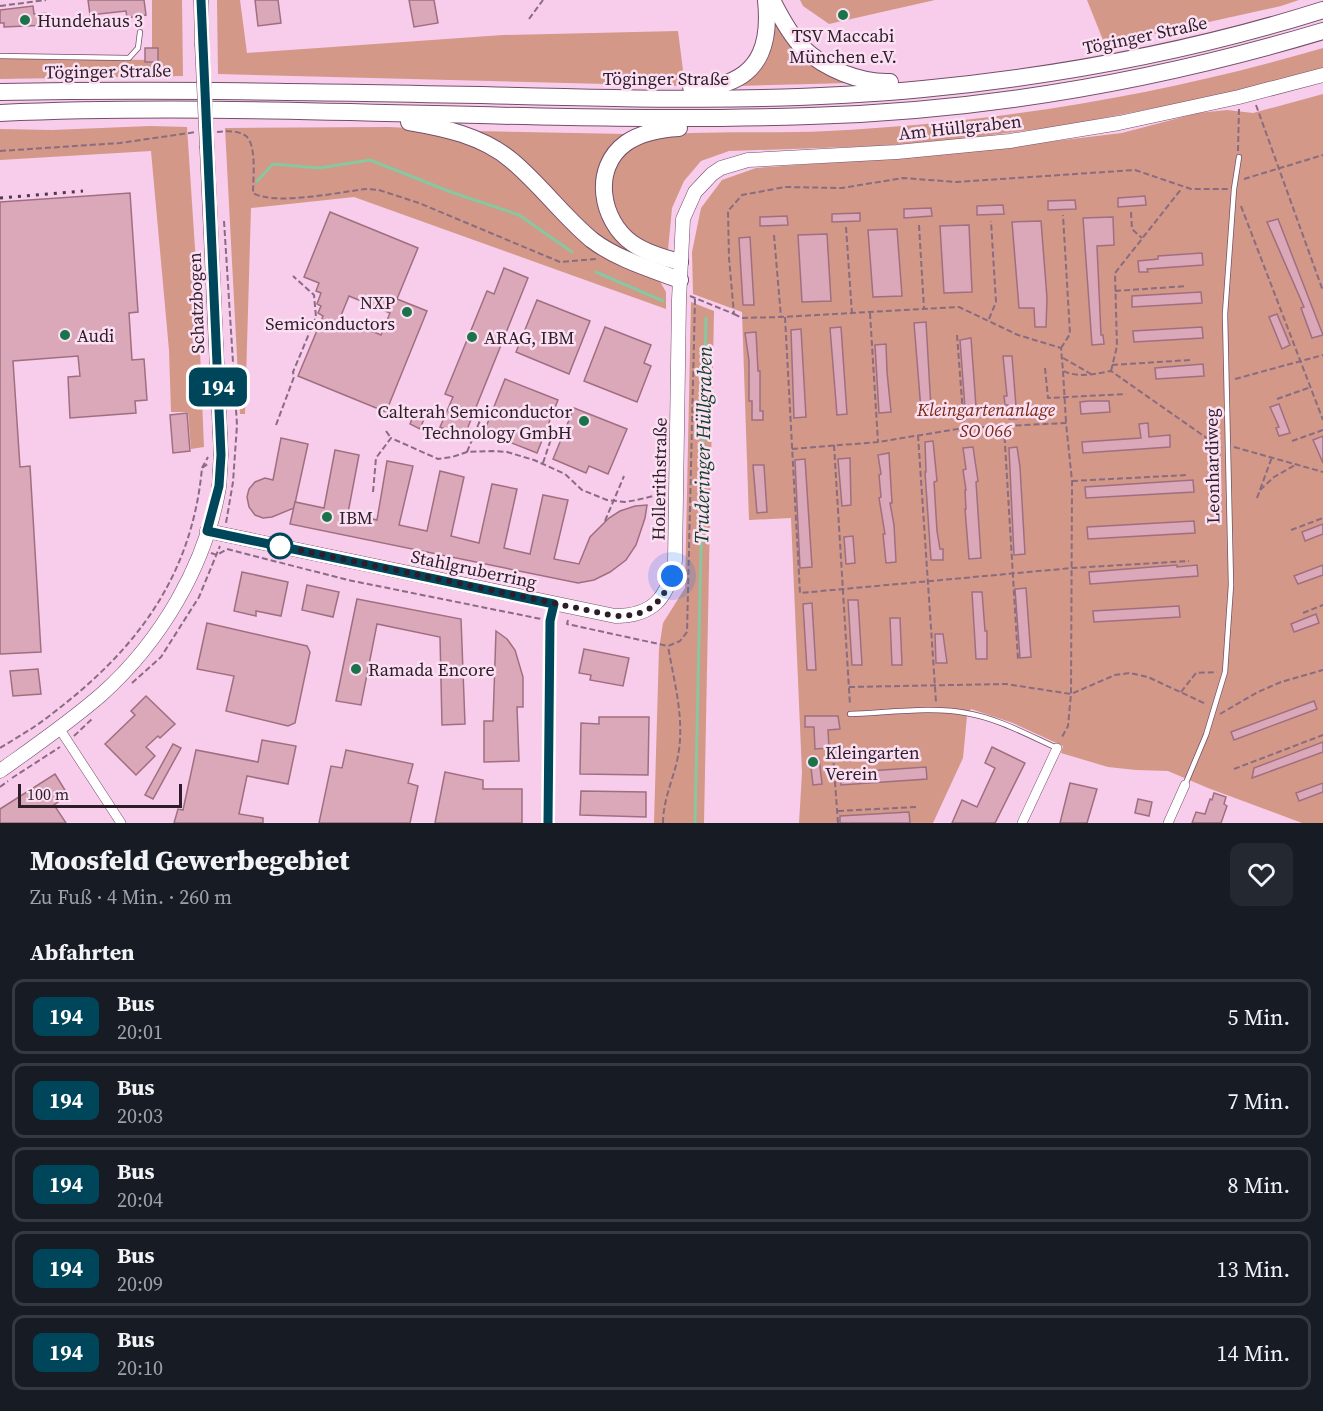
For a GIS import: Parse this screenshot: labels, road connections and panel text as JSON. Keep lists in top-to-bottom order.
{
  "streets": {
    "highway": ["Töginger Straße"],
    "main road": [
      "Am Hüllgraben",
      "Schatzbogen",
      "Hollerithstraße",
      "Stahlgruberring"
    ],
    "street": ["Leonhardiweg"]
  },
  "crossings": [
    ["Am Hüllgraben", "Hollerithstraße"],
    ["Schatzbogen", "Stahlgruberring"],
    ["Hollerithstraße", "Stahlgruberring"]
  ],
  "water": ["Truderinger Hüllgraben"],
  "parks": ["Kleingartenanlage SO 066"],
  "places": [
    "TSV Maccabi München e.V.",
    "Hundehaus 3",
    "NXP Semiconductors",
    "Audi",
    "ARAG, IBM",
    "Calterah Semiconductor Technology GmbH",
    "IBM",
    "Ramada Encore",
    "Kleingarten Verein"
  ],
  "lines": ["bus line 194"],
  "scale_bar": "100 m",
  "page": {
    "on_map": "194",
    "scale": "100 m",
    "heading": [
      ["Moosfeld Gewerbegebiet", "Zu Fuß · 4 Min. · 260 m"],
      "Abfahrten"
    ],
    "list": [
      {
        "mark": "194",
        "name": "Bus",
        "note": "20:01",
        "value": "5 Min."
      },
      {
        "mark": "194",
        "name": "Bus",
        "note": "20:03",
        "value": "7 Min."
      },
      {
        "mark": "194",
        "name": "Bus",
        "note": "20:04",
        "value": "8 Min."
      },
      {
        "mark": "194",
        "name": "Bus",
        "note": "20:09",
        "value": "13 Min."
      },
      {
        "mark": "194",
        "name": "Bus",
        "note": "20:10",
        "value": "14 Min."
      }
    ]
  }
}
